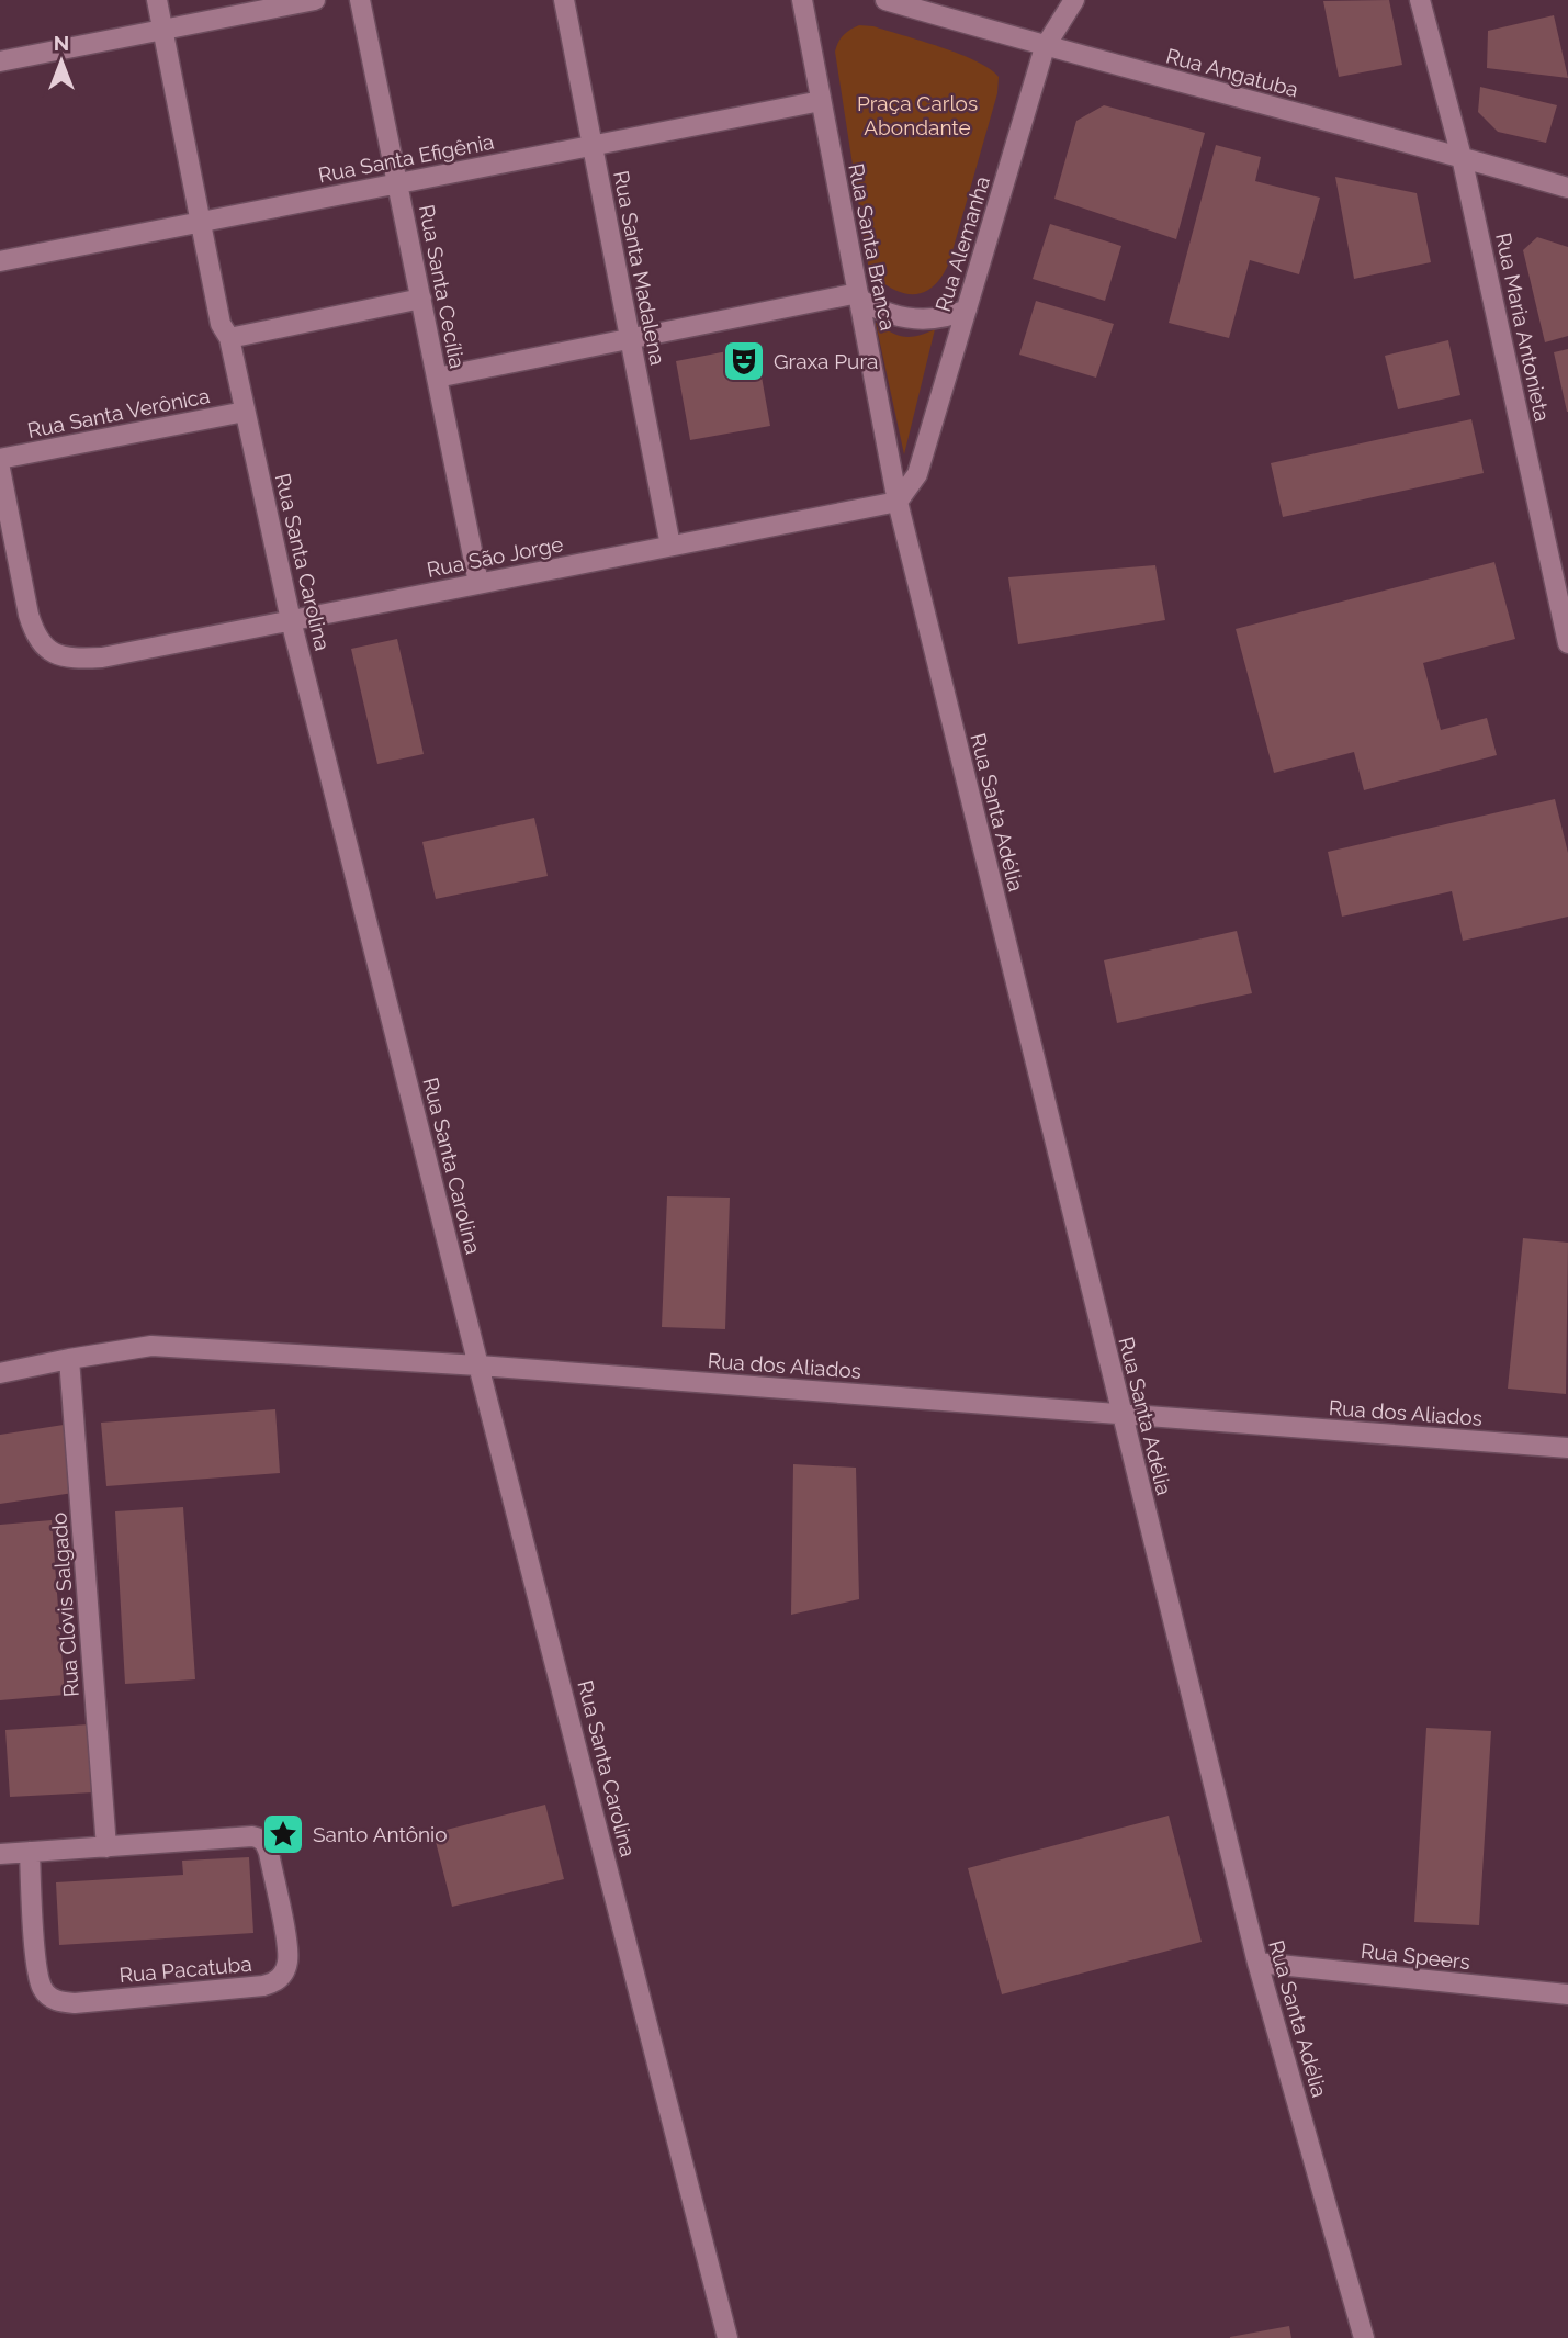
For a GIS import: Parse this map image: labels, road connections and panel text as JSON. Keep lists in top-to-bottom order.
{
  "streets": {
    "street": [
      "Rua Angatuba",
      "Rua Santa Efigênia",
      "Rua Alemanha",
      "Rua Santa Branca",
      "Rua Santa Madalena",
      "Rua Santa Cecília",
      "Rua Maria Antonieta",
      "Rua Santa Verônica",
      "Rua São Jorge",
      "Rua Santa Carolina",
      "Rua Santa Adélia",
      "Rua dos Aliados",
      "Rua Clóvis Salgado",
      "Rua Speers",
      "Rua Pacatuba"
    ]
  },
  "crossings": [
    ["Rua Angatuba", "Rua Alemanha"],
    ["Rua Angatuba", "Rua Maria Antonieta"],
    ["Rua Santa Efigênia", "Rua Santa Branca"],
    ["Rua Santa Efigênia", "Rua Santa Madalena"],
    ["Rua Santa Efigênia", "Rua Santa Cecília"],
    ["Rua Santa Efigênia", "Rua Santa Carolina"],
    ["Rua Alemanha", "Rua Santa Branca"],
    ["Rua Alemanha", "Rua São Jorge"],
    ["Rua Alemanha", "Rua Santa Adélia"],
    ["Rua Santa Branca", "Rua São Jorge"],
    ["Rua Santa Branca", "Rua Santa Adélia"],
    ["Rua Santa Madalena", "Rua São Jorge"],
    ["Rua Santa Cecília", "Rua São Jorge"],
    ["Rua Santa Verônica", "Rua Santa Carolina"],
    ["Rua São Jorge", "Rua Santa Carolina"],
    ["Rua São Jorge", "Rua Santa Adélia"],
    ["Rua Santa Carolina", "Rua dos Aliados"],
    ["Rua Santa Adélia", "Rua dos Aliados"],
    ["Rua Santa Adélia", "Rua Speers"],
    ["Rua dos Aliados", "Rua Clóvis Salgado"],
    ["Rua Clóvis Salgado", "Rua Pacatuba"]
  ],
  "parks": ["Praça Carlos Abondante"],
  "places": {
    "theatre": ["Graxa Pura"],
    "place": ["Santo Antônio"]
  },
  "north": "top"
}
